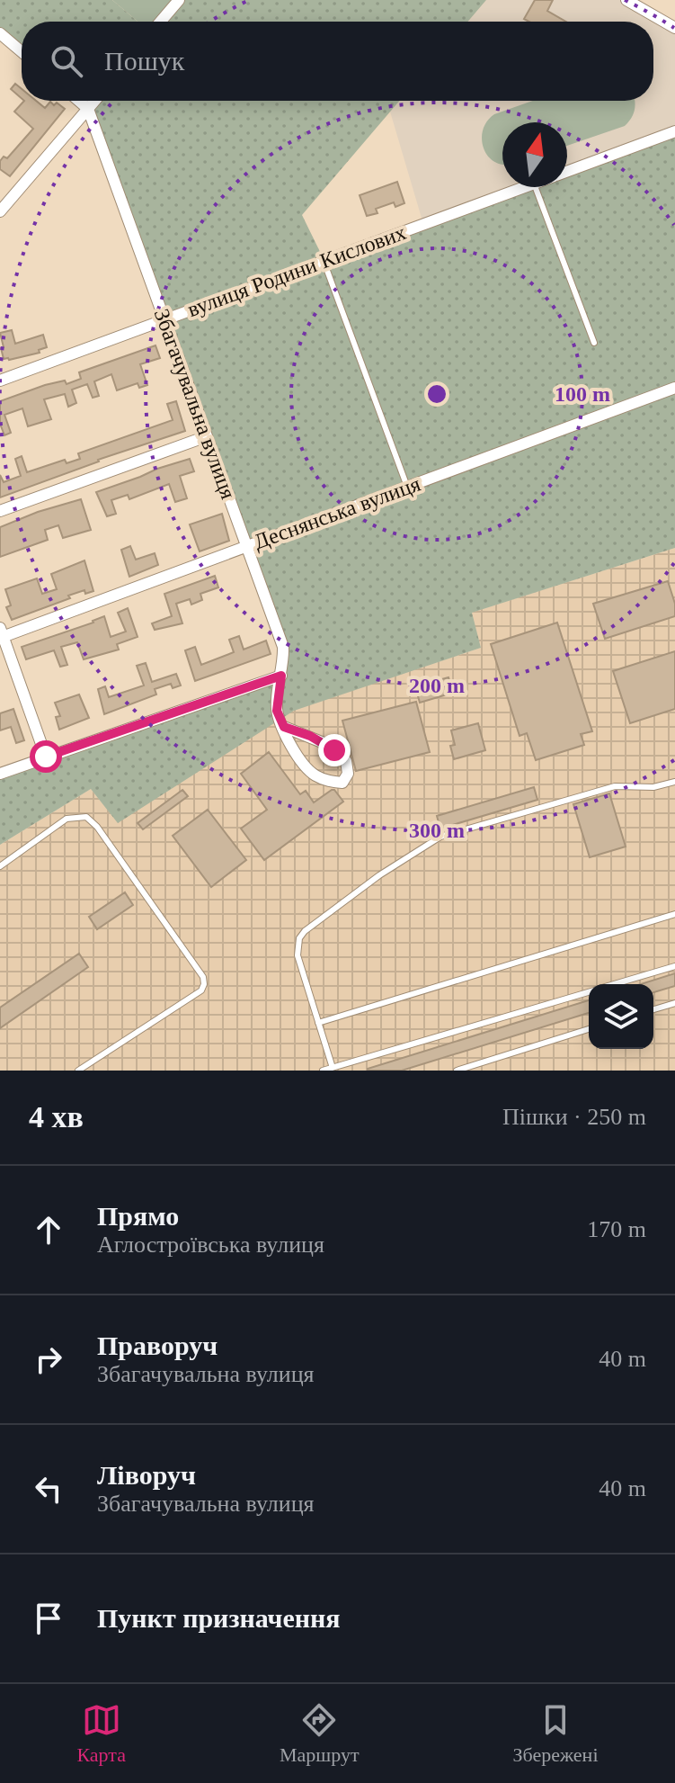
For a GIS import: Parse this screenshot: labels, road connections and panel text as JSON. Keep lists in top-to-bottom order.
{
  "streets": {
    "street": ["вулиця Родини Кислових", "Збагачувальна вулиця", "Деснянська вулиця"]
  },
  "crossings": [
    ["вулиця Родини Кислових", "Збагачувальна вулиця"],
    ["Збагачувальна вулиця", "Деснянська вулиця"]
  ],
  "north": "top",
  "page": {
    "search": "Пошук",
    "heading": ["4 хв", "Пішки · 250 m"],
    "list": [
      ["Прямо", "Аглостроївська вулиця", "170 m"],
      ["Праворуч", "Збагачувальна вулиця", "40 m"],
      ["Ліворуч", "Збагачувальна вулиця", "40 m"],
      "Пункт призначення"
    ],
    "nav": ["Карта", "Маршрут", "Збережені"]
  },
  "rings": ["100 m", "200 m", "300 m"]
}
